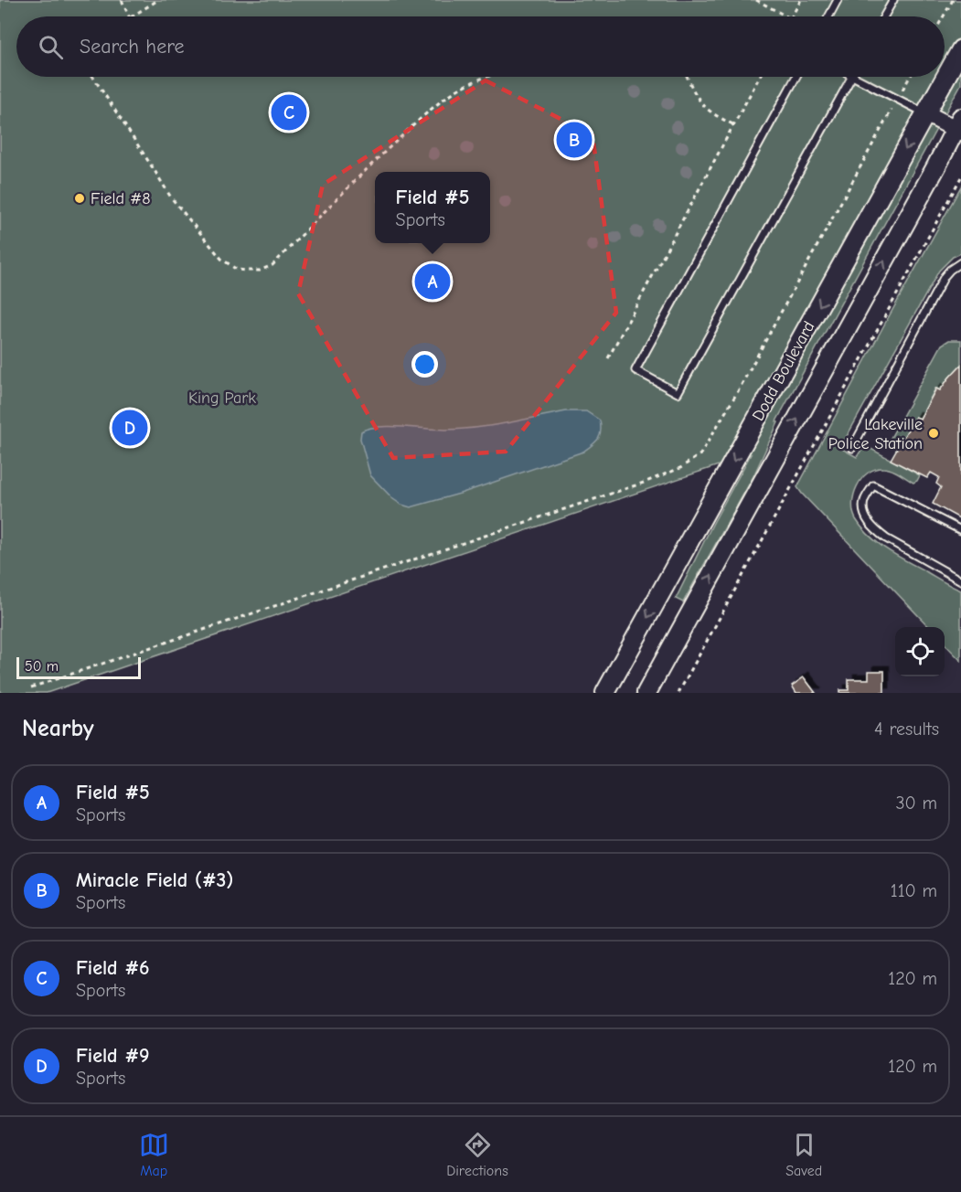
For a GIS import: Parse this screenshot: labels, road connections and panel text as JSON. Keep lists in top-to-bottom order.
{
  "streets": {
    "main road": ["Dodd Boulevard"]
  },
  "parks": ["King Park"],
  "places": ["Field #8", "Lakeville Police Station"],
  "scale_bar": "50 m",
  "page": {
    "search": "Search here",
    "pins": [
      "C",
      "B",
      "A",
      "D"
    ],
    "popup": ["Field #5", "Sports"],
    "scale": "50 m",
    "heading": ["Nearby", "4 results"],
    "list": [
      {
        "mark": "A",
        "name": "Field #5",
        "note": "Sports",
        "value": "30 m"
      },
      {
        "mark": "B",
        "name": "Miracle Field (#3)",
        "note": "Sports",
        "value": "110 m"
      },
      {
        "mark": "C",
        "name": "Field #6",
        "note": "Sports",
        "value": "120 m"
      },
      {
        "mark": "D",
        "name": "Field #9",
        "note": "Sports",
        "value": "120 m"
      }
    ],
    "nav": ["Map", "Directions", "Saved"]
  }
}
